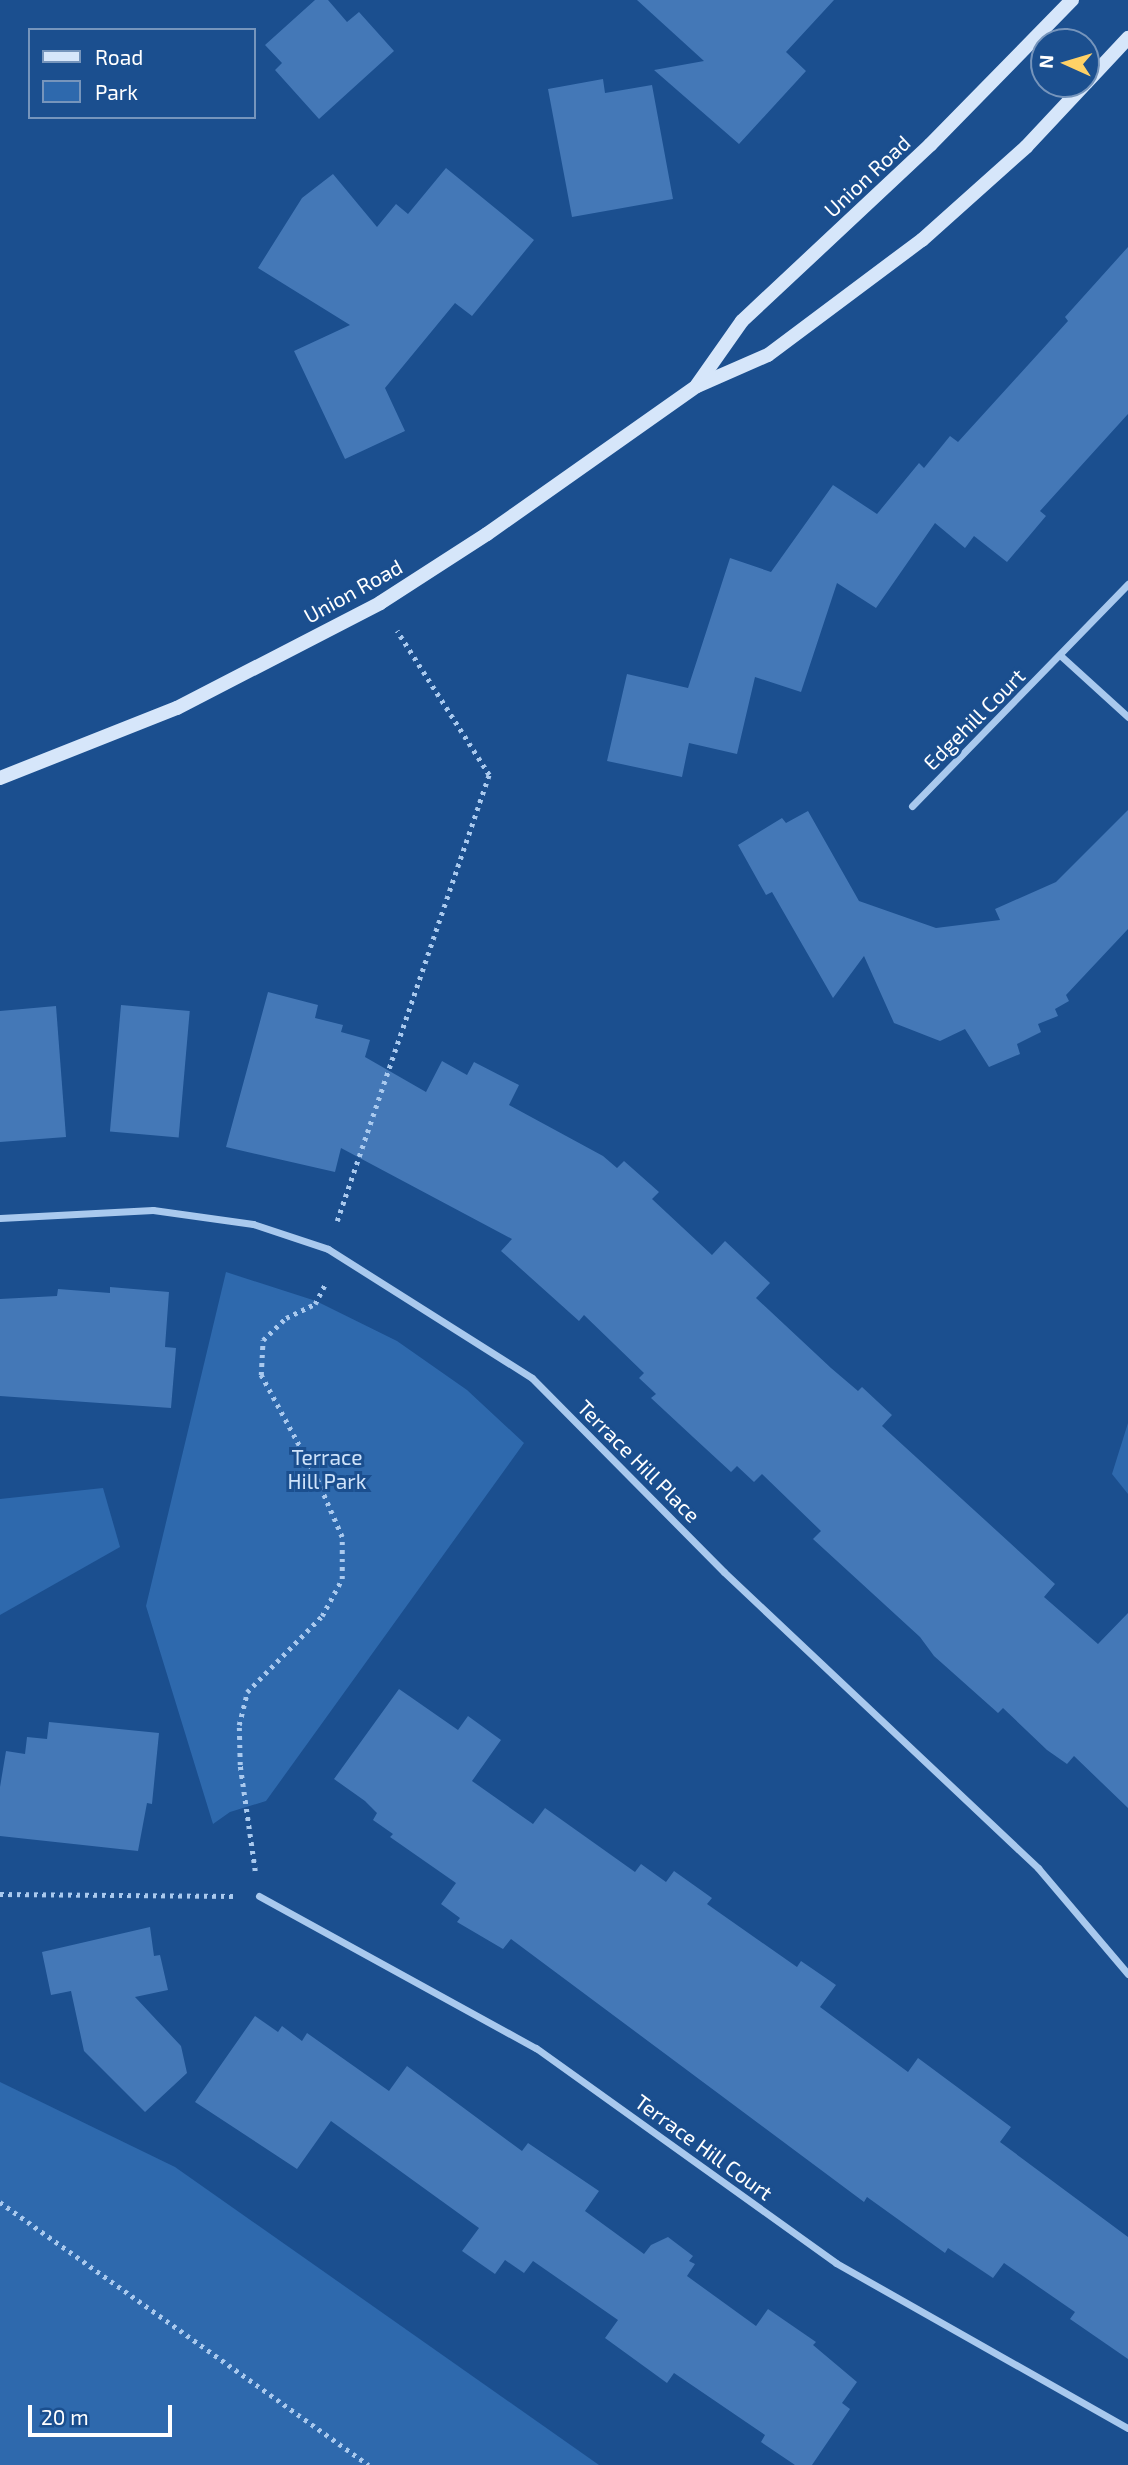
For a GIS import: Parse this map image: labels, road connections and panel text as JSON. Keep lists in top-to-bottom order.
{
  "streets": {
    "street": [
      "Union Road",
      "Edgehill Court",
      "Terrace Hill Place",
      "Terrace Hill Court"
    ]
  },
  "parks": ["Terrace Hill Park"],
  "legend": ["Road", "Park"],
  "scale_bar": "20 m",
  "north": "left"
}
